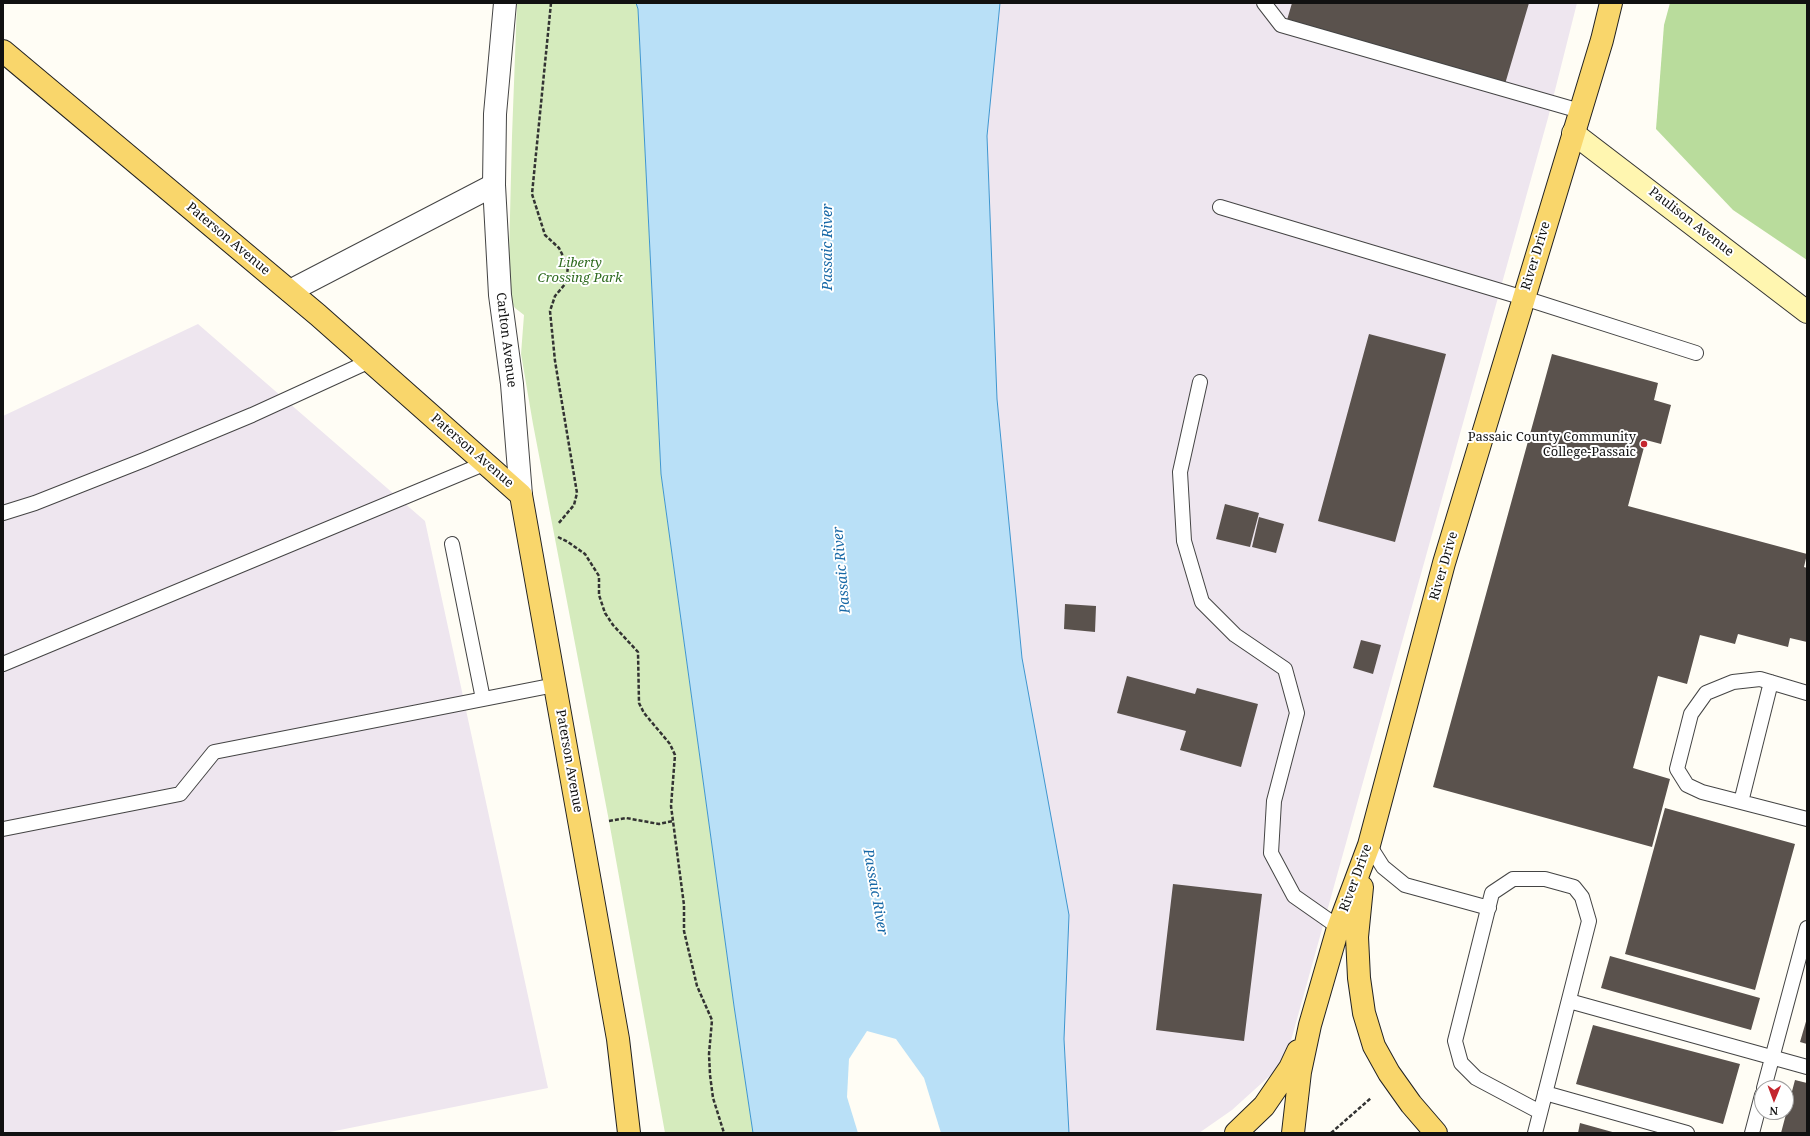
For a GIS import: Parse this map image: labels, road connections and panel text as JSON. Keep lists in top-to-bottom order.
{
  "streets": {
    "main road": ["Paulison Avenue", "Paterson Avenue", "River Drive"],
    "street": ["Carlton Avenue"]
  },
  "crossings": [
    ["Paulison Avenue", "River Drive"],
    ["Paterson Avenue", "Carlton Avenue"]
  ],
  "water": ["Passaic River"],
  "parks": ["Liberty Crossing Park"],
  "places": ["Passaic County Community College-Passaic"],
  "north": "bottom"
}
